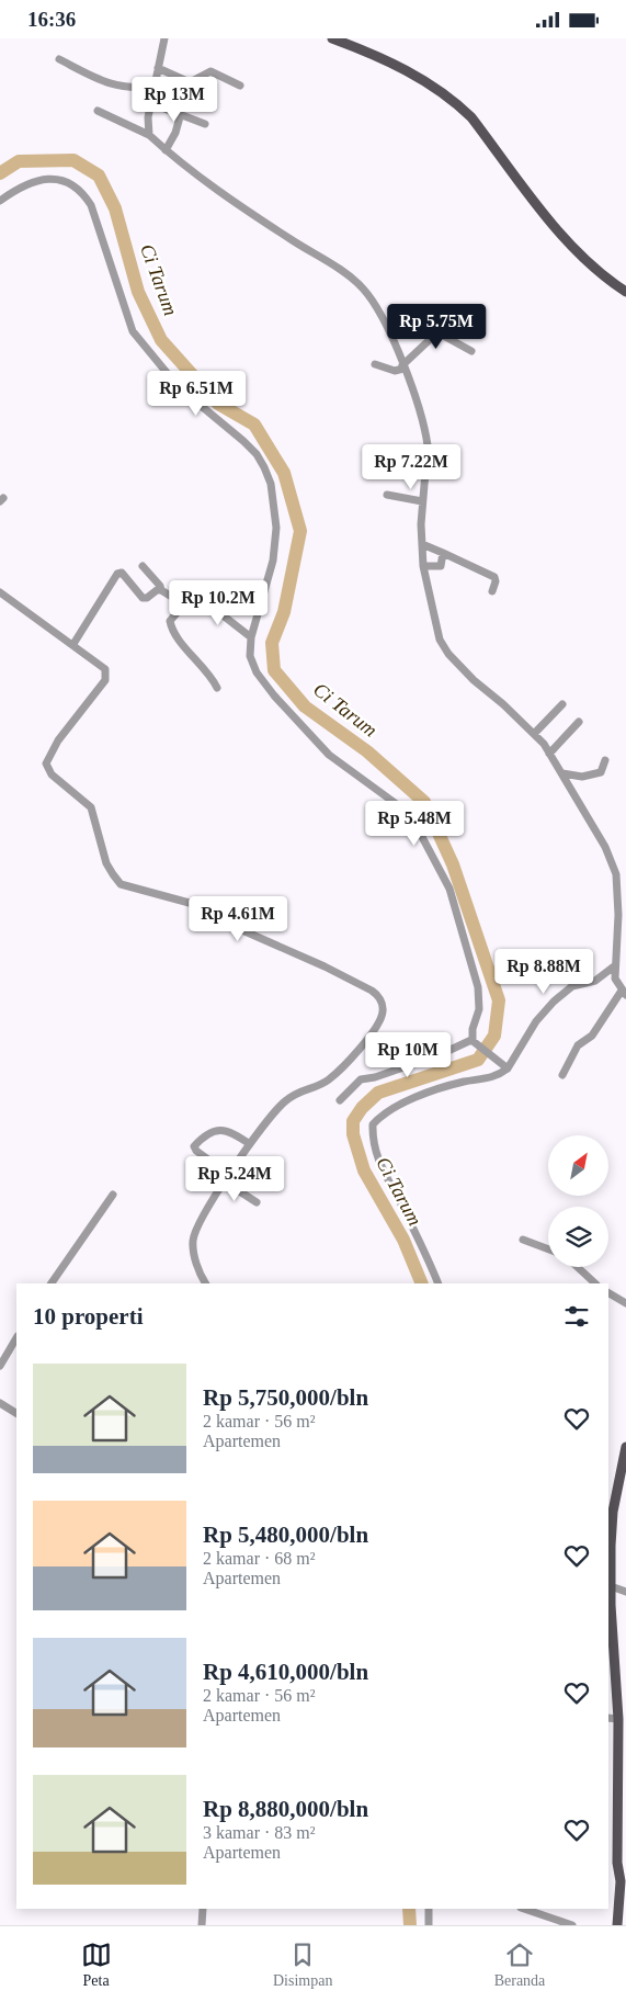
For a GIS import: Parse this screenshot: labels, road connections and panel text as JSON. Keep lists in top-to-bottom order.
{
  "water": ["Ci Tarum"],
  "north": "top right",
  "page": {
    "status": "16:36",
    "price": [
      "Rp 13M",
      "Rp 5.75M",
      "Rp 6.51M",
      "Rp 7.22M",
      "Rp 10.2M",
      "Rp 5.48M",
      "Rp 4.61M",
      "Rp 8.88M",
      "Rp 10M",
      "Rp 5.24M"
    ],
    "heading": "10 properti",
    "list": [
      {
        "name": "Rp 5,750,000/bln",
        "note": "2 kamar · 56 m² · Apartemen"
      },
      {
        "name": "Rp 5,480,000/bln",
        "note": "2 kamar · 68 m² · Apartemen"
      },
      {
        "name": "Rp 4,610,000/bln",
        "note": "2 kamar · 56 m² · Apartemen"
      },
      {
        "name": "Rp 8,880,000/bln",
        "note": "3 kamar · 83 m² · Apartemen"
      }
    ],
    "tabs": ["Peta", "Disimpan", "Beranda"]
  }
}
